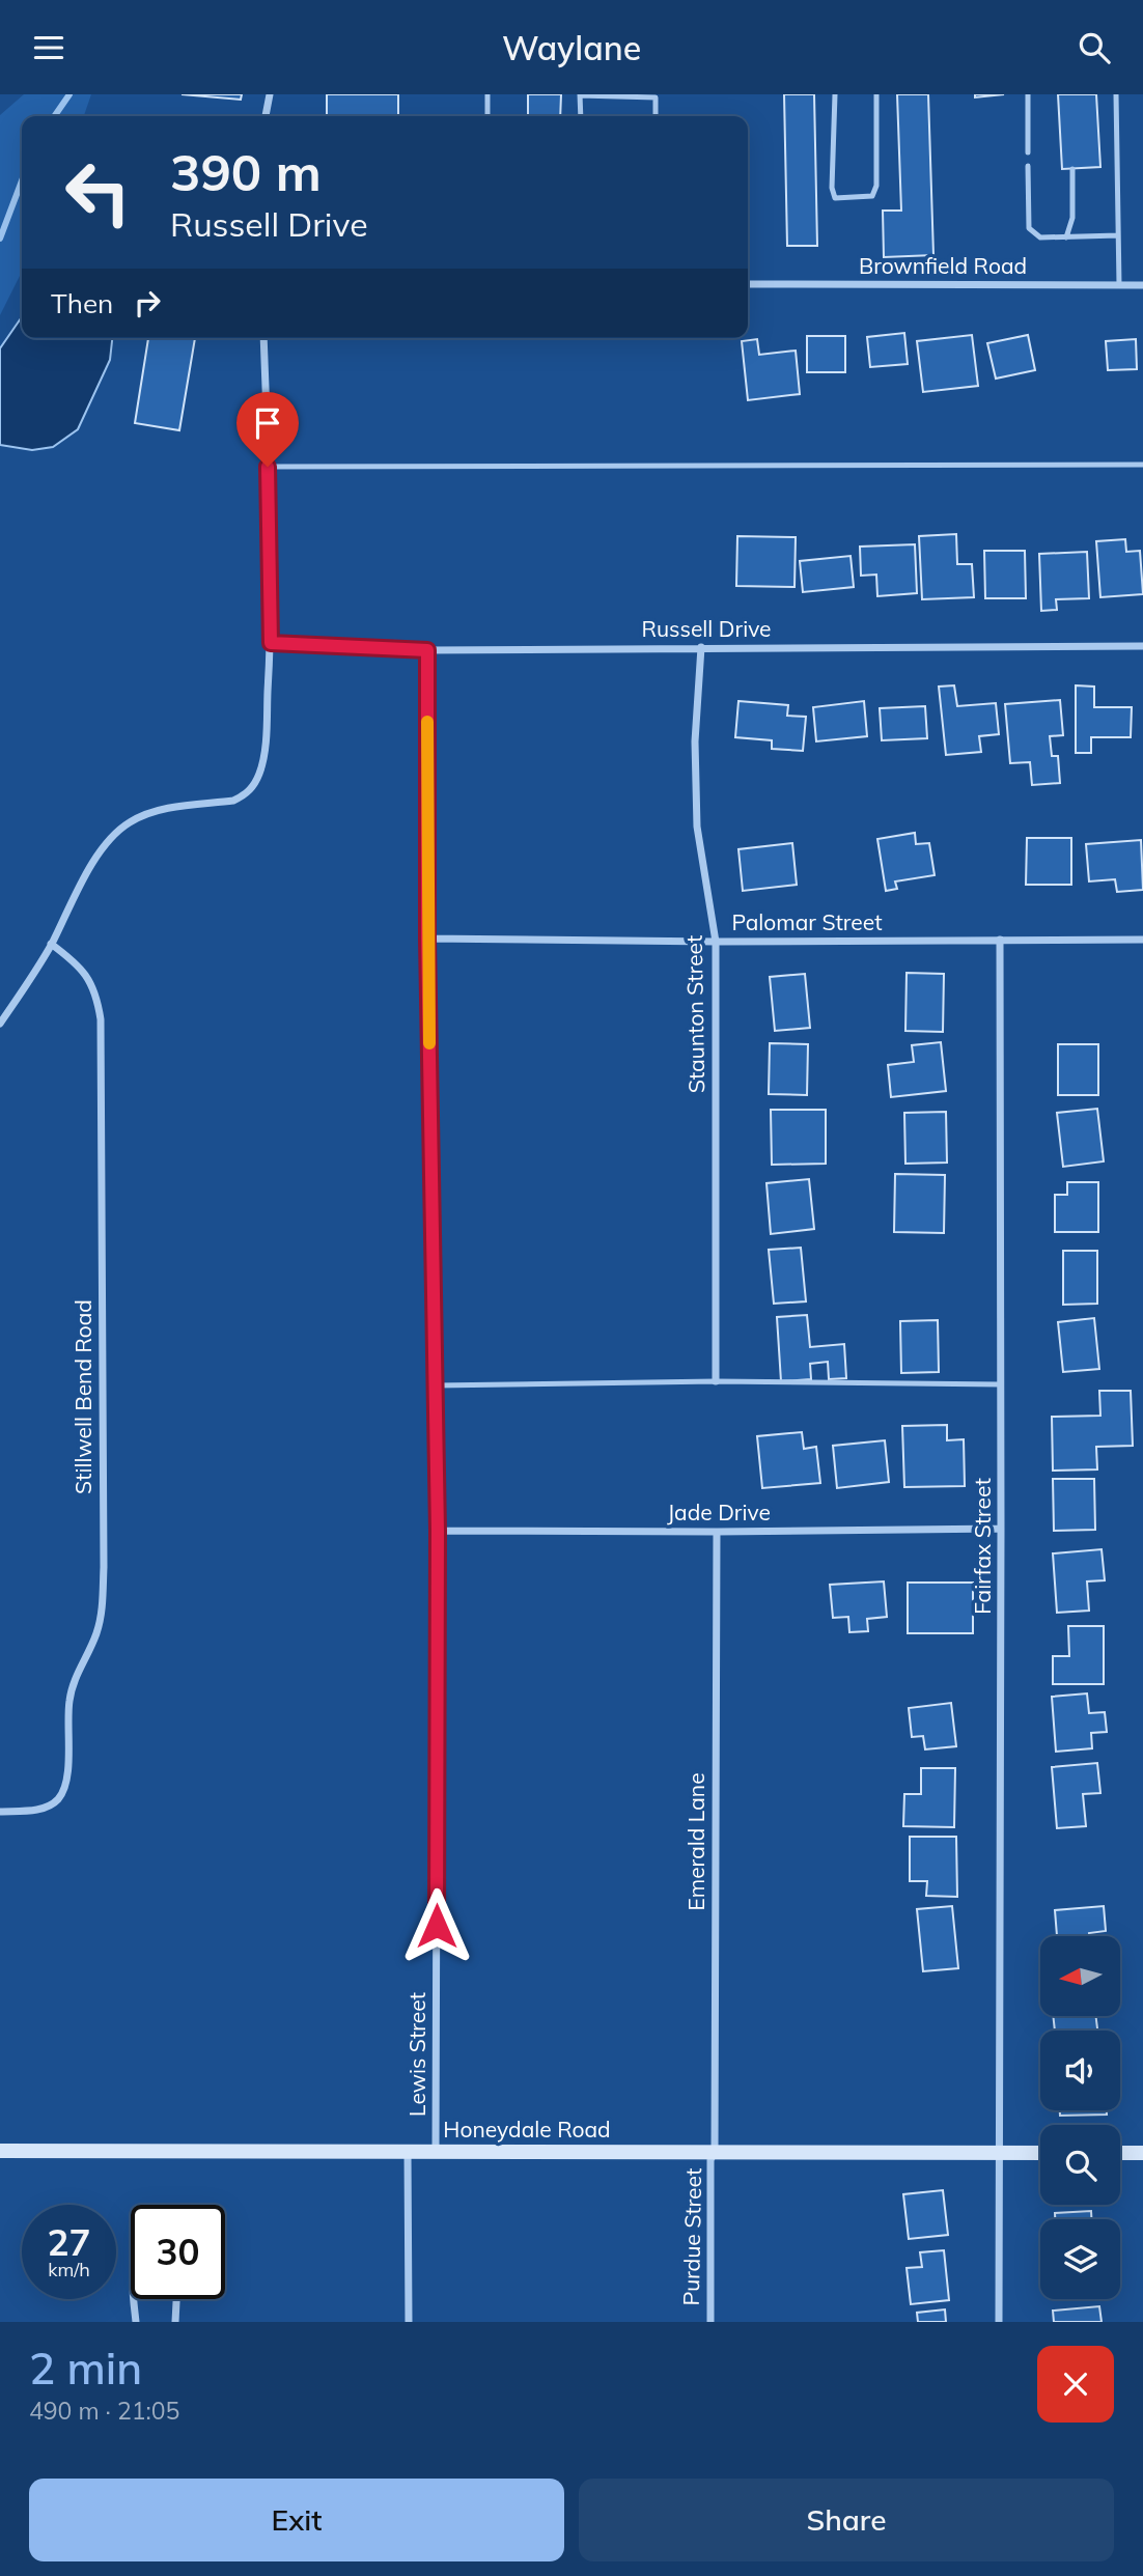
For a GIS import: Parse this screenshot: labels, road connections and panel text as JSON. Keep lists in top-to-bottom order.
{
  "streets": {
    "street": [
      "Brownfield Road",
      "Russell Drive",
      "Palomar Street",
      "Staunton Street",
      "Stillwell Bend Road",
      "Jade Drive",
      "Fairfax Street",
      "Emerald Lane",
      "Lewis Street",
      "Honeydale Road",
      "Purdue Street"
    ]
  },
  "crossings": [
    ["Russell Drive", "Staunton Street"],
    ["Russell Drive", "Lewis Street"],
    ["Palomar Street", "Staunton Street"],
    ["Palomar Street", "Fairfax Street"],
    ["Palomar Street", "Lewis Street"],
    ["Jade Drive", "Fairfax Street"],
    ["Jade Drive", "Emerald Lane"],
    ["Jade Drive", "Lewis Street"],
    ["Fairfax Street", "Honeydale Road"],
    ["Emerald Lane", "Honeydale Road"],
    ["Emerald Lane", "Purdue Street"],
    ["Lewis Street", "Honeydale Road"],
    ["Honeydale Road", "Purdue Street"]
  ],
  "north": "left",
  "page": {
    "header": "Waylane",
    "turn": ["390 m", "Russell Drive"],
    "then": "Then",
    "speed": "27 km/h",
    "limit": "30",
    "heading": ["2 min", "490 m · 21:05"],
    "buttons": ["Exit", "Share"]
  }
}
